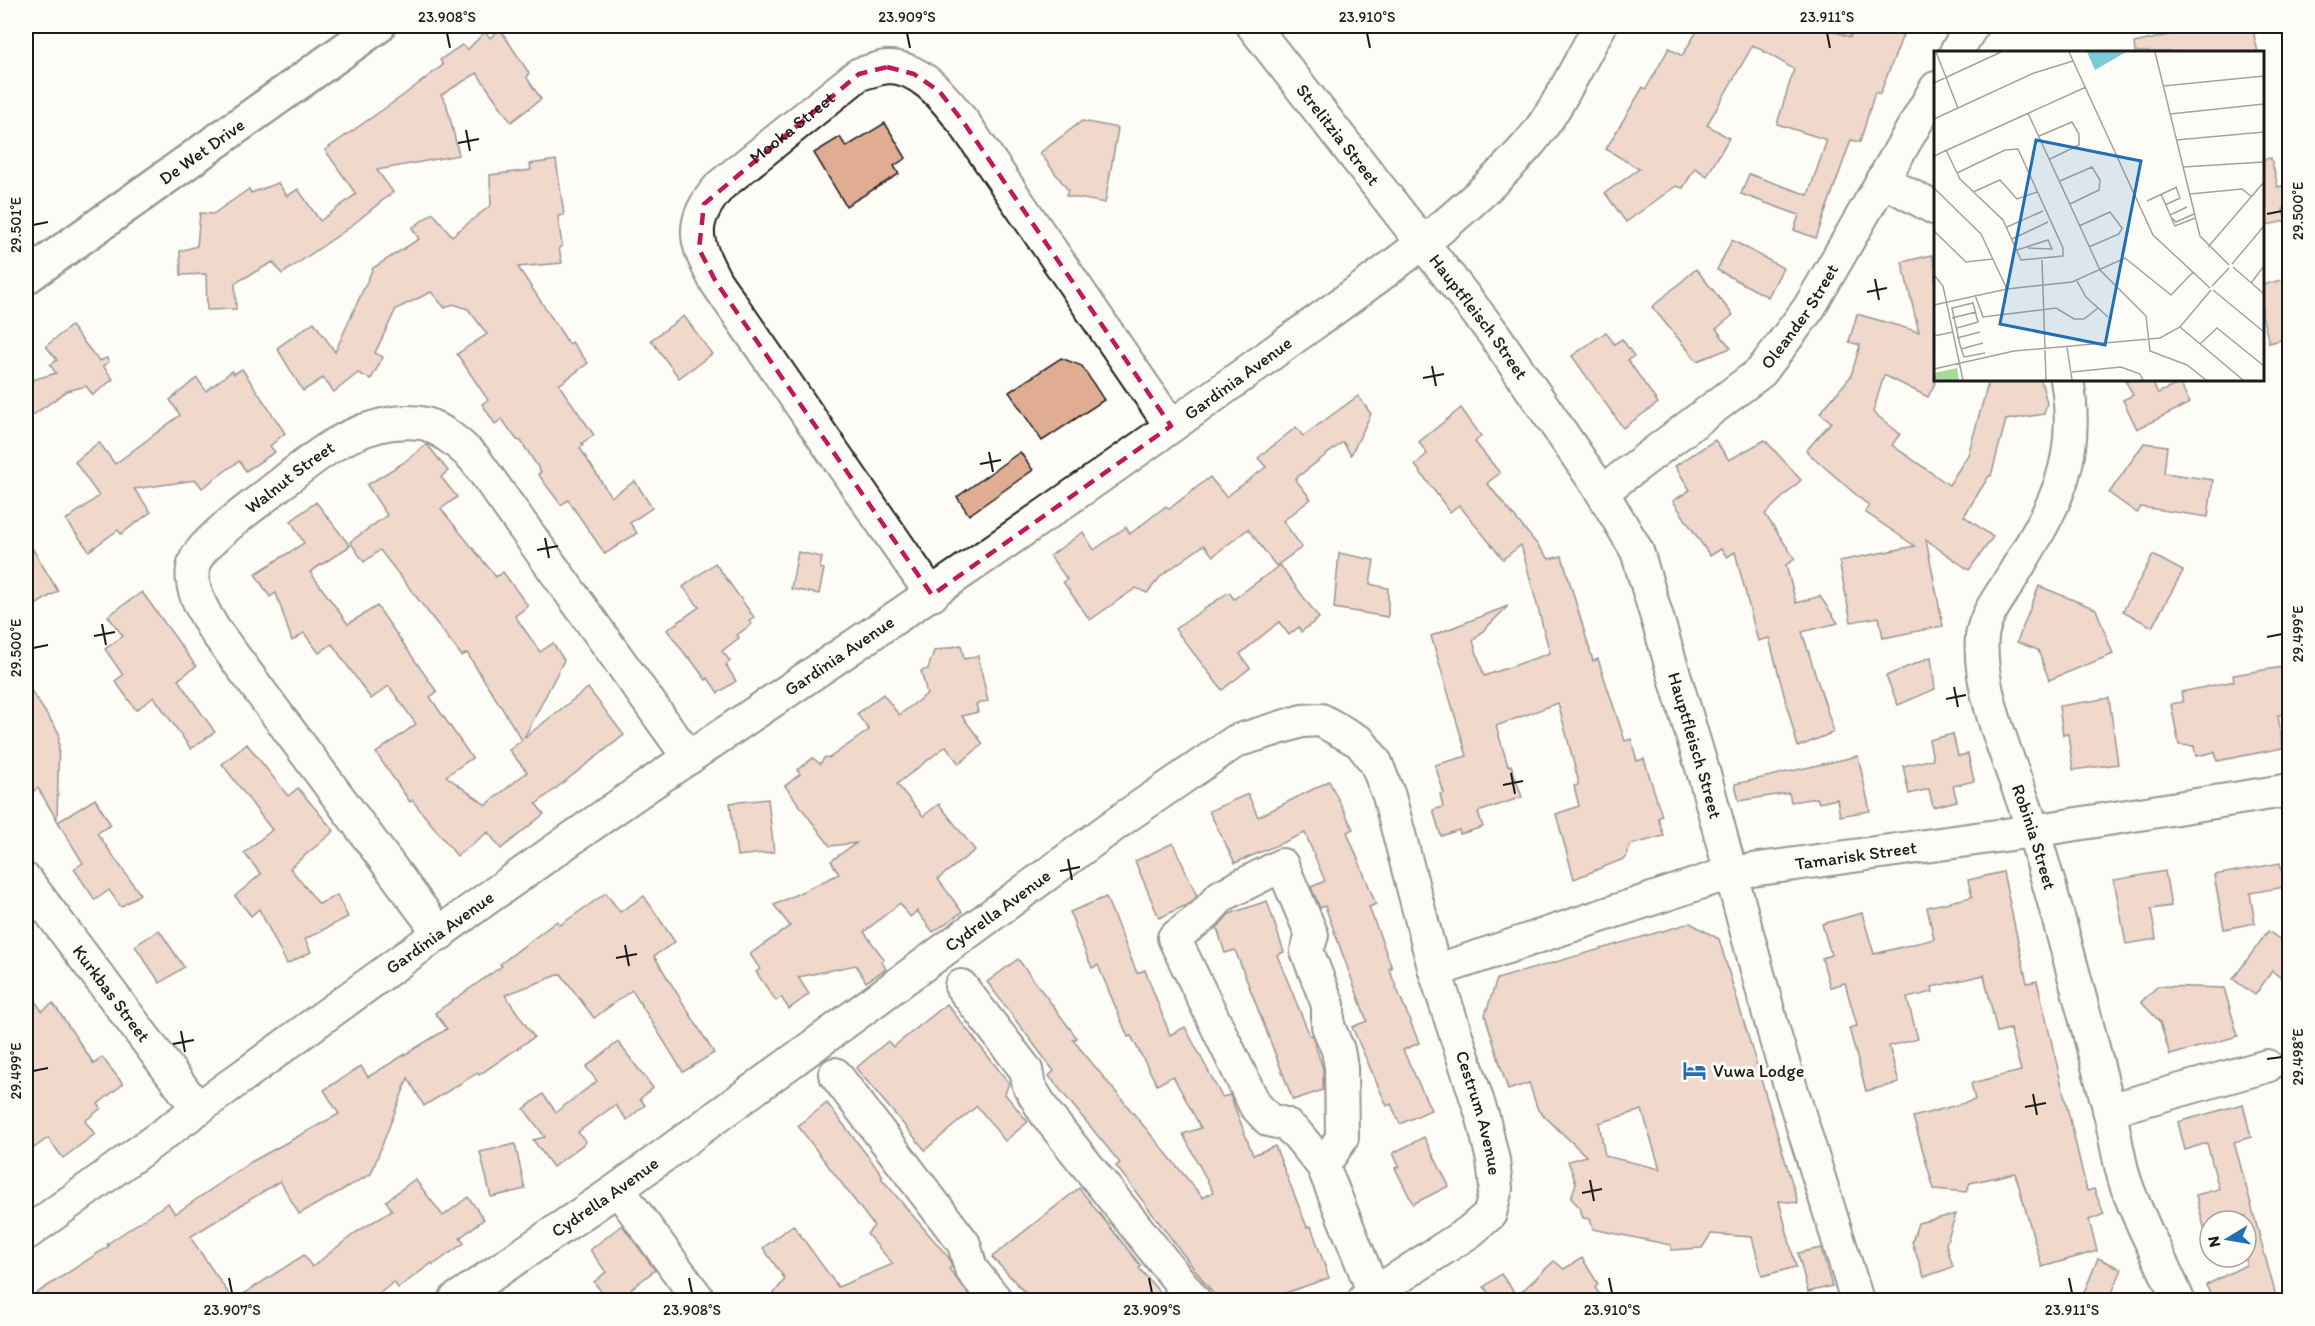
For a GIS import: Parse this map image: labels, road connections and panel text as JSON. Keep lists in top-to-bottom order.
{
  "streets": {
    "street": [
      "Mooka Street",
      "Strelitzia Street",
      "De Wet Drive",
      "Oleander Street",
      "Hauptfleisch Street",
      "Gardinia Avenue",
      "Walnut Street",
      "Robinia Street",
      "Tamarisk Street",
      "Cydrella Avenue",
      "Kurkbas Street",
      "Cestrum Avenue"
    ]
  },
  "crossings": [
    ["Mooka Street", "Gardinia Avenue"],
    ["Strelitzia Street", "Hauptfleisch Street"],
    ["Strelitzia Street", "Gardinia Avenue"],
    ["Oleander Street", "Hauptfleisch Street"],
    ["Hauptfleisch Street", "Gardinia Avenue"],
    ["Hauptfleisch Street", "Tamarisk Street"],
    ["Gardinia Avenue", "Walnut Street"],
    ["Gardinia Avenue", "Kurkbas Street"],
    ["Robinia Street", "Tamarisk Street"],
    ["Tamarisk Street", "Cydrella Avenue"],
    ["Tamarisk Street", "Cestrum Avenue"],
    ["Cydrella Avenue", "Cestrum Avenue"]
  ],
  "places": {
    "hotel": ["Vuwa Lodge"]
  },
  "north": "left",
  "coordinates": [
    "23.908°S",
    "23.909°S",
    "23.910°S",
    "23.911°S",
    "29.500°E",
    "29.501°E",
    "29.499°E",
    "29.498°E",
    "23.907°S"
  ]
}
